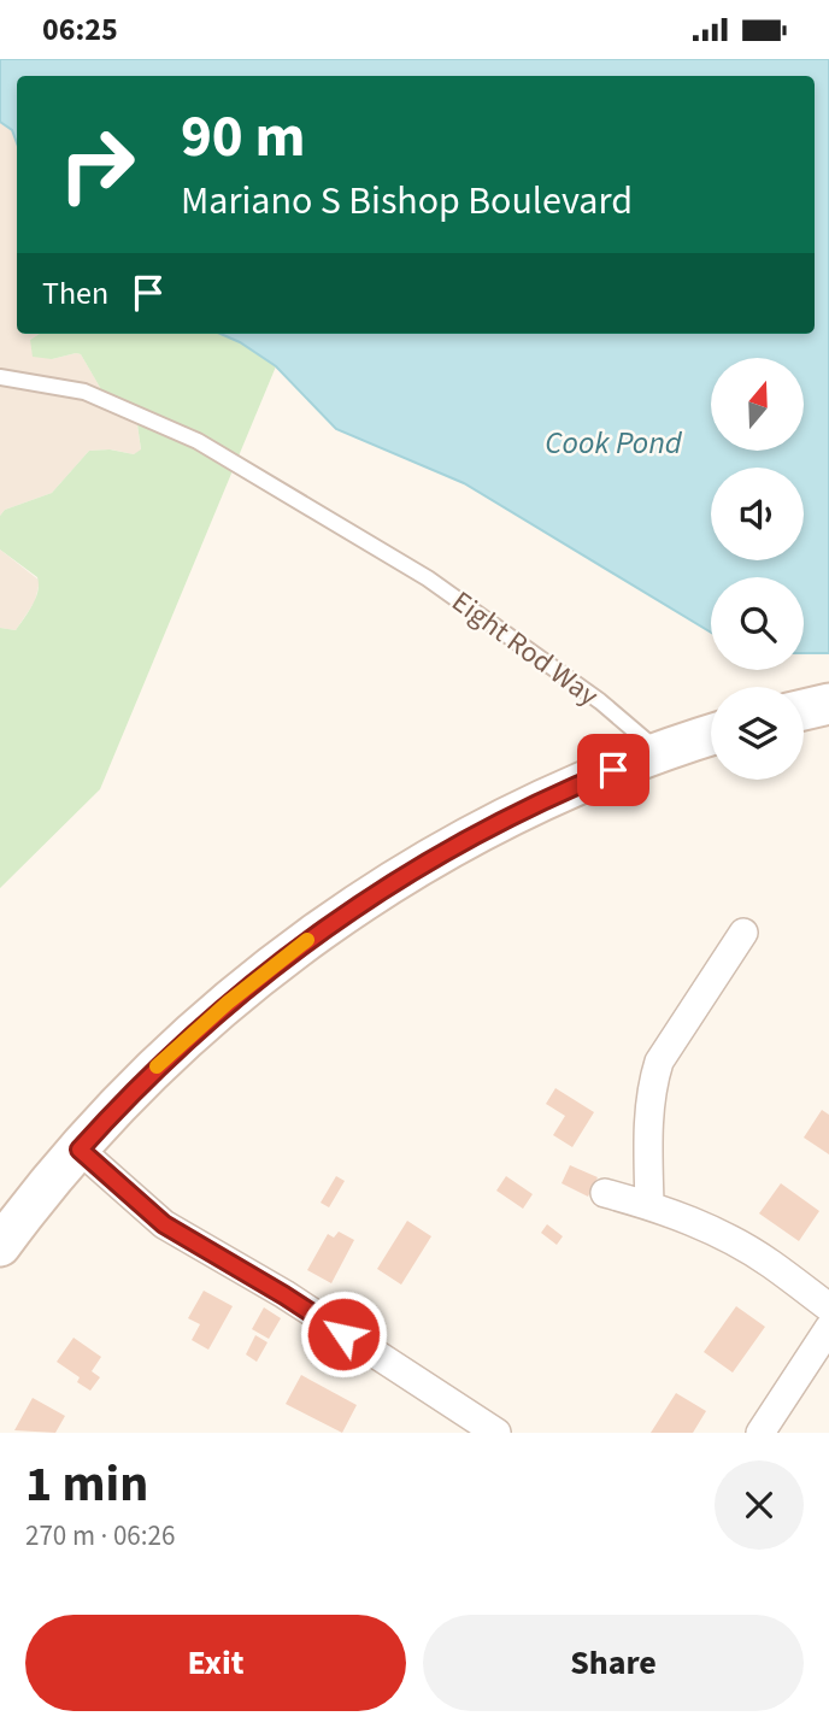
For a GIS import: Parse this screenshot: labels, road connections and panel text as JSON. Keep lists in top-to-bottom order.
{
  "streets": {
    "lane": ["Eight Rod Way"]
  },
  "water": ["Cook Pond"],
  "north": "top",
  "page": {
    "status": "06:25",
    "turn": ["90 m", "Mariano S Bishop Boulevard"],
    "then": "Then",
    "heading": ["1 min", "270 m · 06:26"],
    "buttons": ["Exit", "Share"]
  }
}
